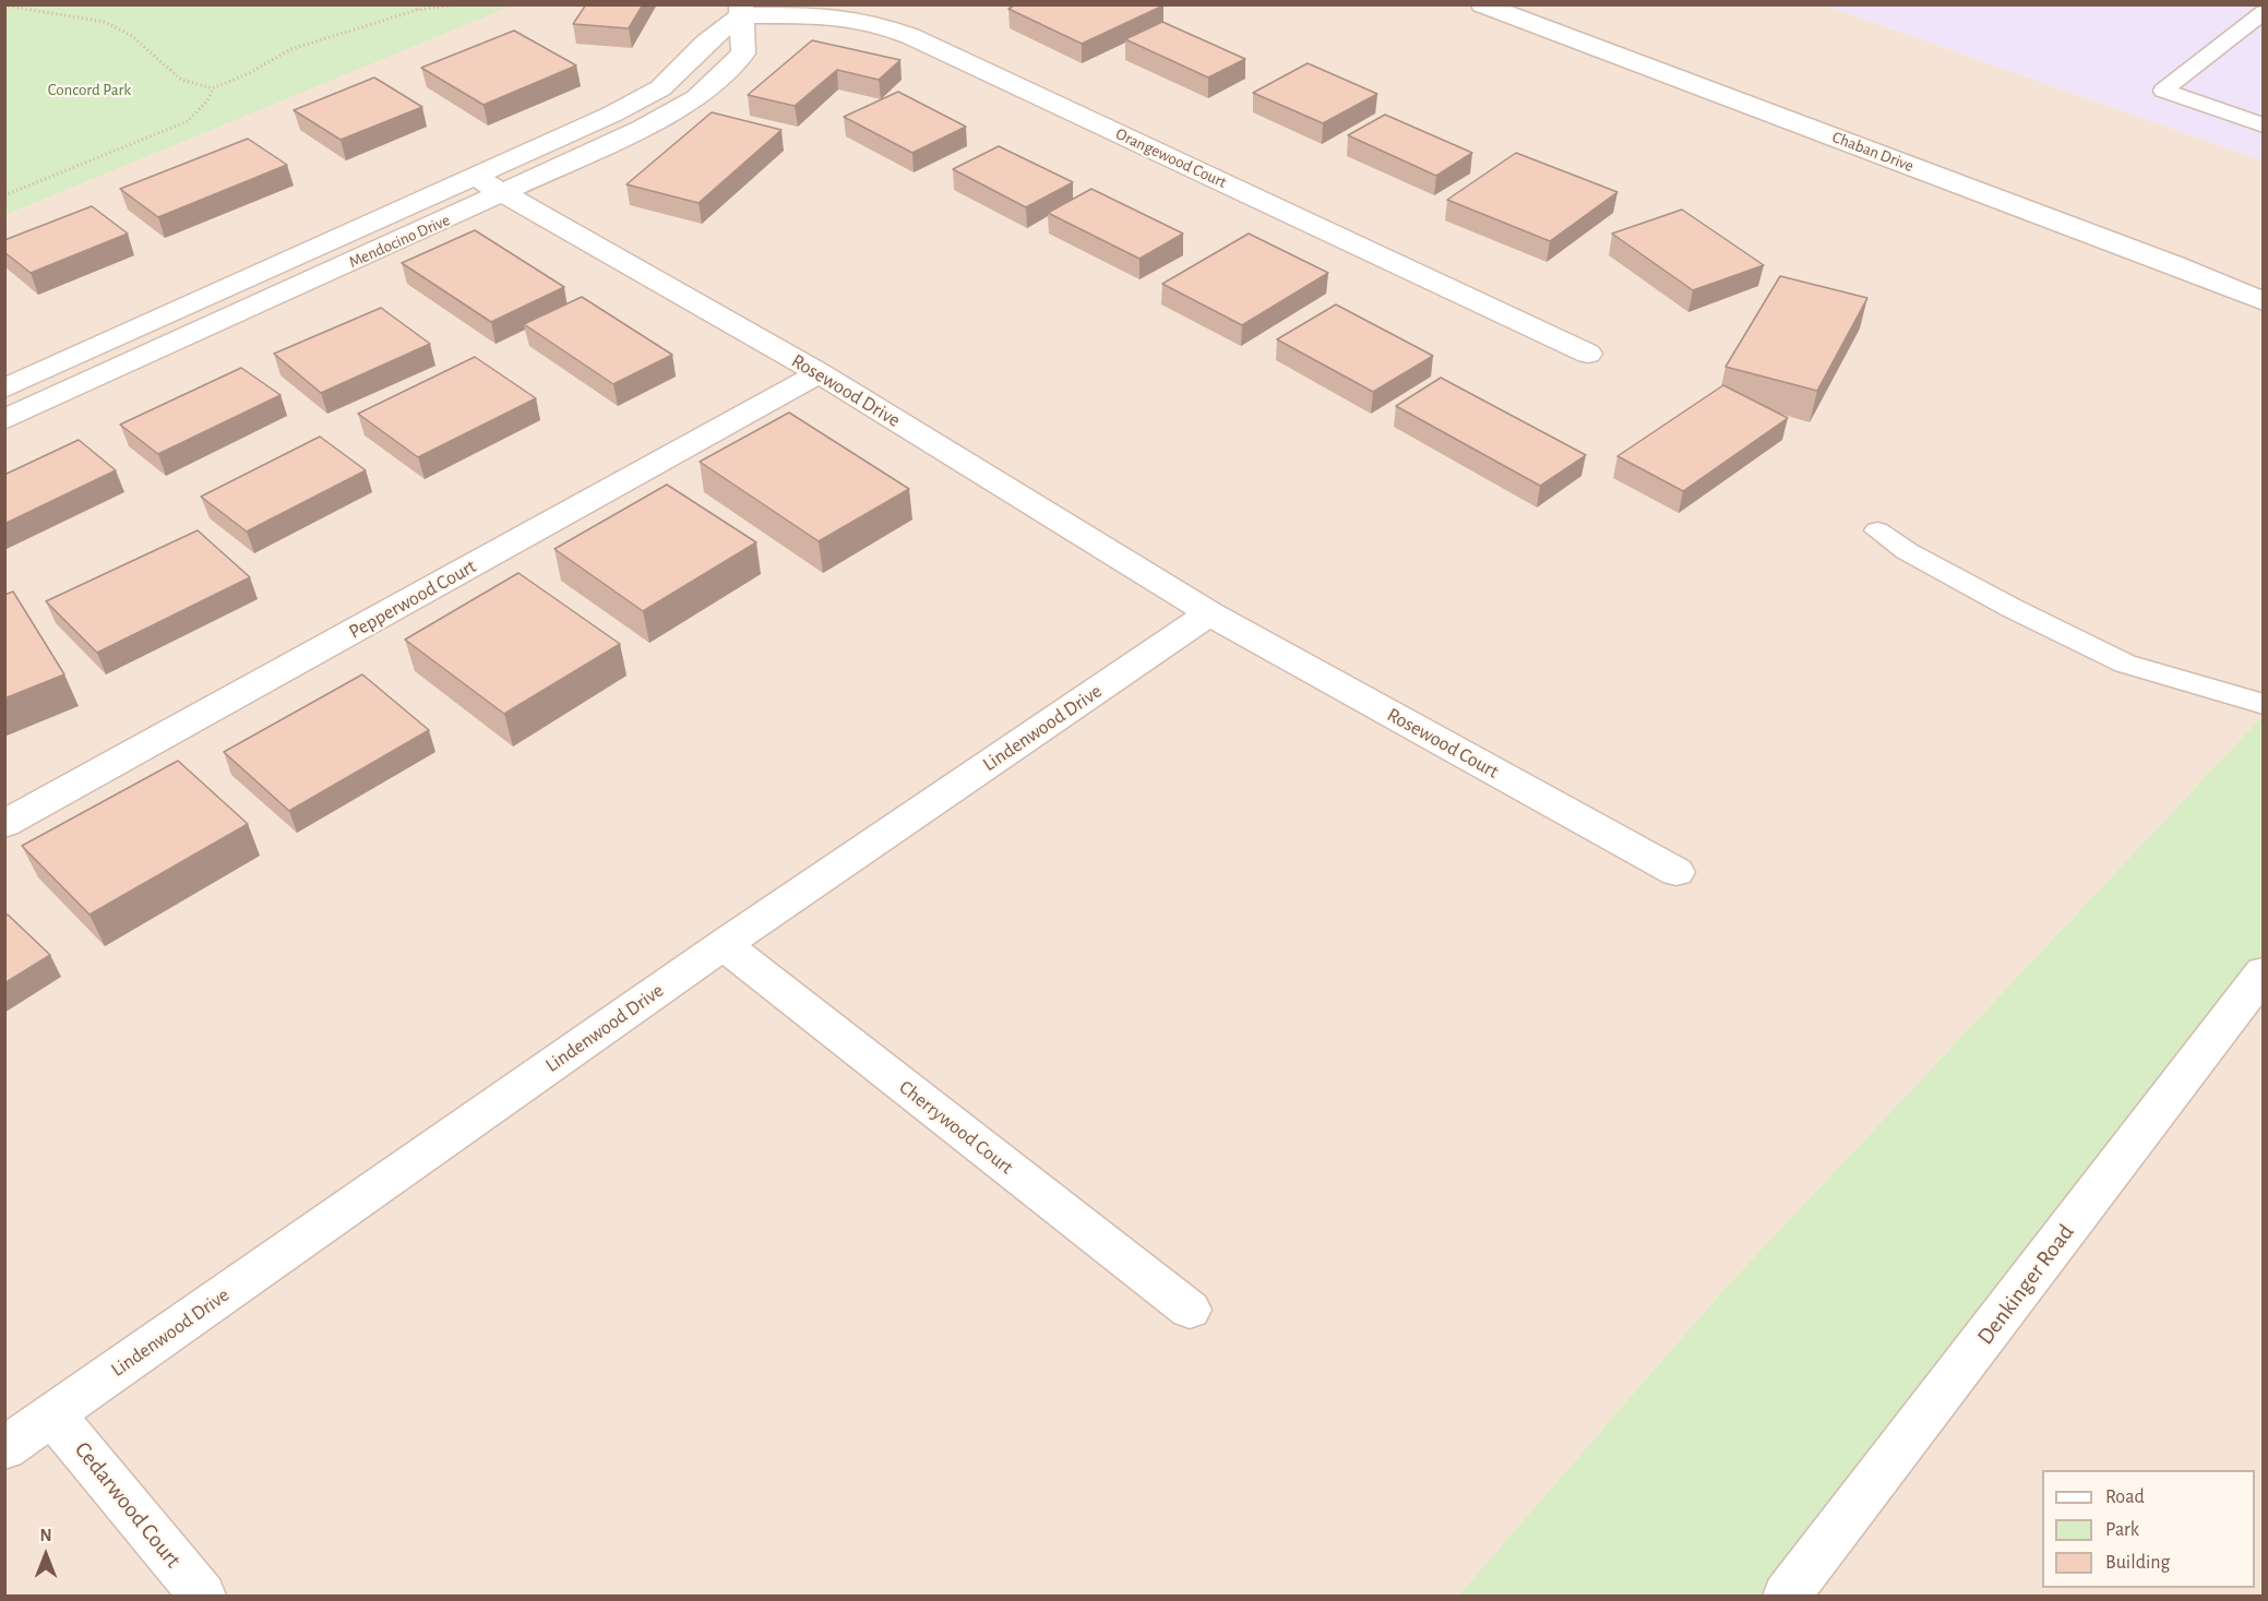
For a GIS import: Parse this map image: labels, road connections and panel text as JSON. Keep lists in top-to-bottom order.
{
  "streets": {
    "street": [
      "Chaban Drive",
      "Orangewood Court",
      "Mendocino Drive",
      "Rosewood Drive",
      "Pepperwood Court",
      "Lindenwood Drive",
      "Rosewood Court",
      "Cherrywood Court",
      "Denkinger Road",
      "Cedarwood Court"
    ]
  },
  "crossings": [
    ["Orangewood Court", "Mendocino Drive"],
    ["Mendocino Drive", "Rosewood Drive"],
    ["Rosewood Drive", "Pepperwood Court"],
    ["Rosewood Drive", "Lindenwood Drive"],
    ["Rosewood Drive", "Rosewood Court"],
    ["Lindenwood Drive", "Rosewood Court"],
    ["Lindenwood Drive", "Cherrywood Court"],
    ["Lindenwood Drive", "Cedarwood Court"]
  ],
  "parks": ["Concord Park"],
  "legend": ["Road", "Park", "Building"],
  "north": "top"
}
